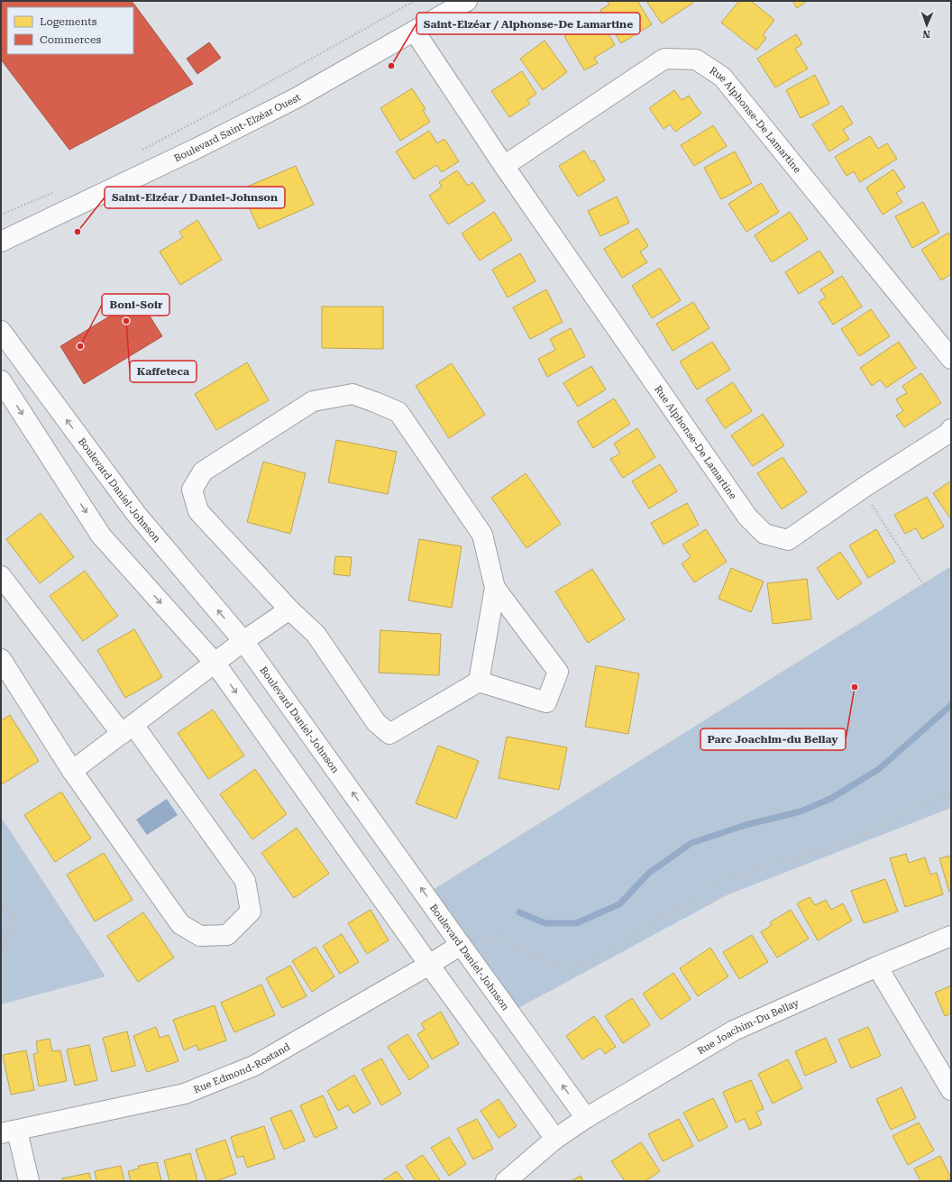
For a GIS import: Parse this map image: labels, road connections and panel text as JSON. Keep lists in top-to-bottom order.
{
  "streets": {
    "street": [
      "Rue Alphonse-De Lamartine",
      "Boulevard Saint-Elzéar Ouest",
      "Boulevard Daniel-Johnson",
      "Rue Joachim-Du Bellay",
      "Rue Edmond-Rostand"
    ]
  },
  "crossings": [
    ["Rue Alphonse-De Lamartine", "Boulevard Saint-Elzéar Ouest"],
    ["Boulevard Daniel-Johnson", "Rue Joachim-Du Bellay"],
    ["Boulevard Daniel-Johnson", "Rue Edmond-Rostand"]
  ],
  "places": [
    "Saint-Elzéar / Alphonse-De Lamartine",
    "Saint-Elzéar / Daniel-Johnson",
    "Kaffeteca",
    "Boni-Soir",
    "Parc Joachim-du Bellay"
  ],
  "legend": ["Logements", "Commerces"],
  "north": "bottom"
}
